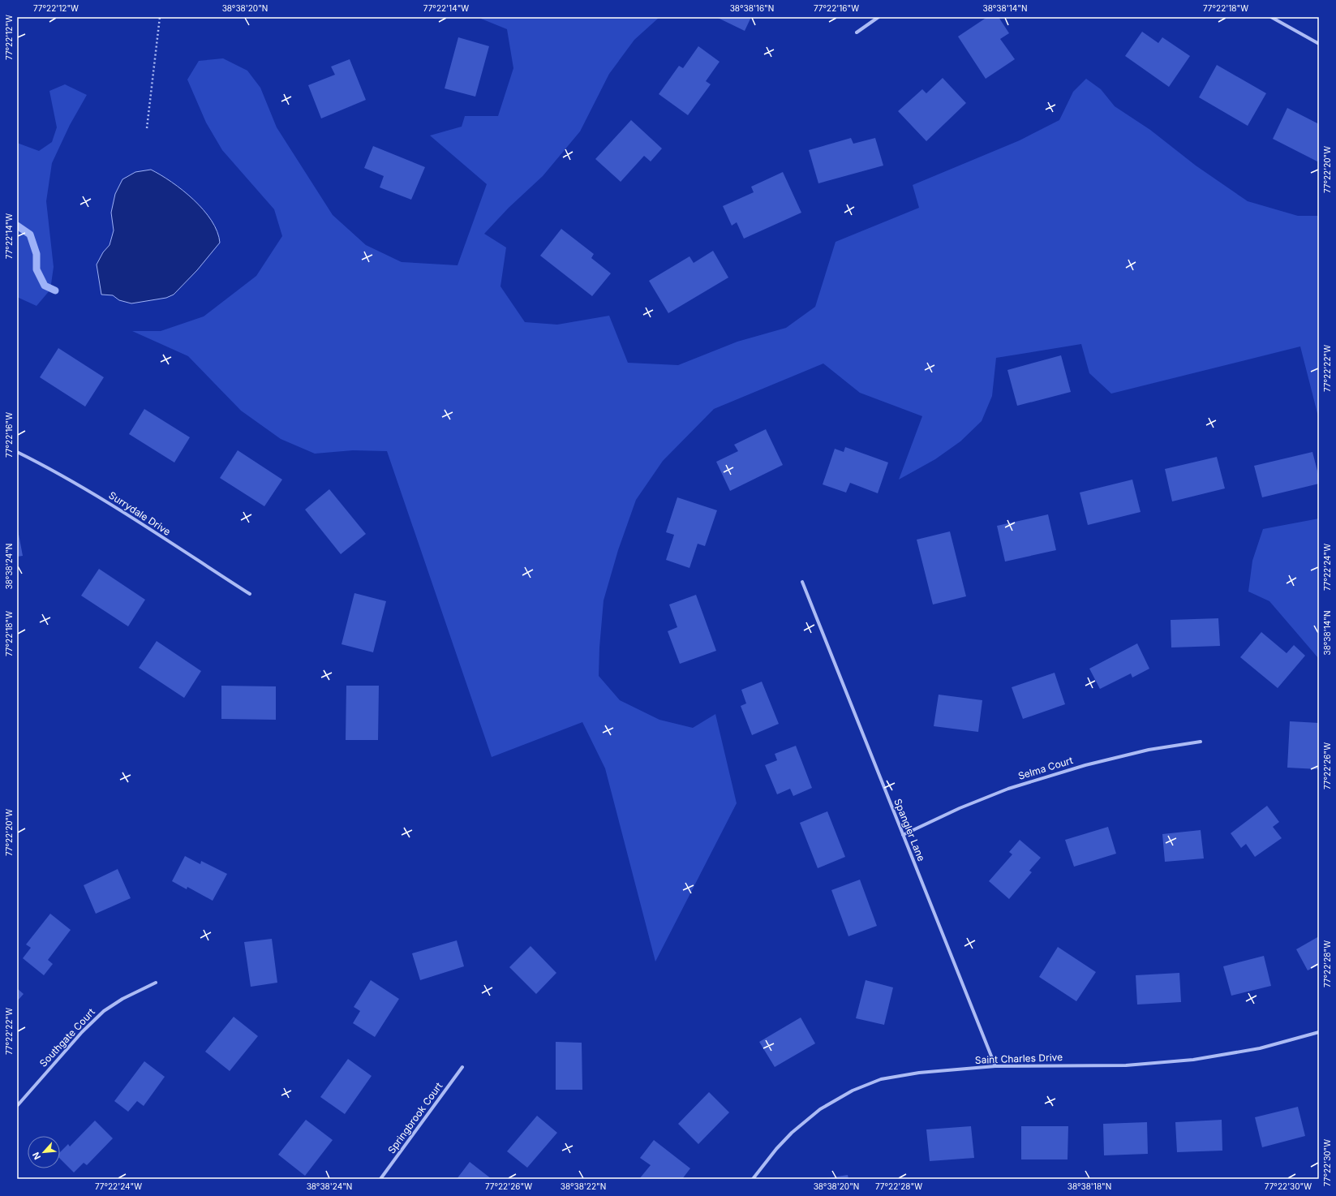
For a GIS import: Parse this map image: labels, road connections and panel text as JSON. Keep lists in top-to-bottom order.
{
  "streets": {
    "street": [
      "Surrydale Drive",
      "Selma Court",
      "Spangler Lane",
      "Southgate Court",
      "Saint Charles Drive",
      "Springbrook Court"
    ]
  },
  "crossings": [
    ["Selma Court", "Spangler Lane"],
    ["Spangler Lane", "Saint Charles Drive"]
  ],
  "north": "bottom left",
  "coordinates": [
    "77°22'12\"W",
    "38°38'20\"N",
    "77°22'14\"W",
    "38°38'16\"N",
    "77°22'16\"W",
    "38°38'14\"N",
    "77°22'18\"W",
    "77°22'20\"W",
    "77°22'22\"W",
    "38°38'24\"N",
    "77°22'24\"W",
    "77°22'26\"W",
    "77°22'28\"W",
    "77°22'30\"W",
    "38°38'22\"N",
    "38°38'18\"N"
  ]
}
